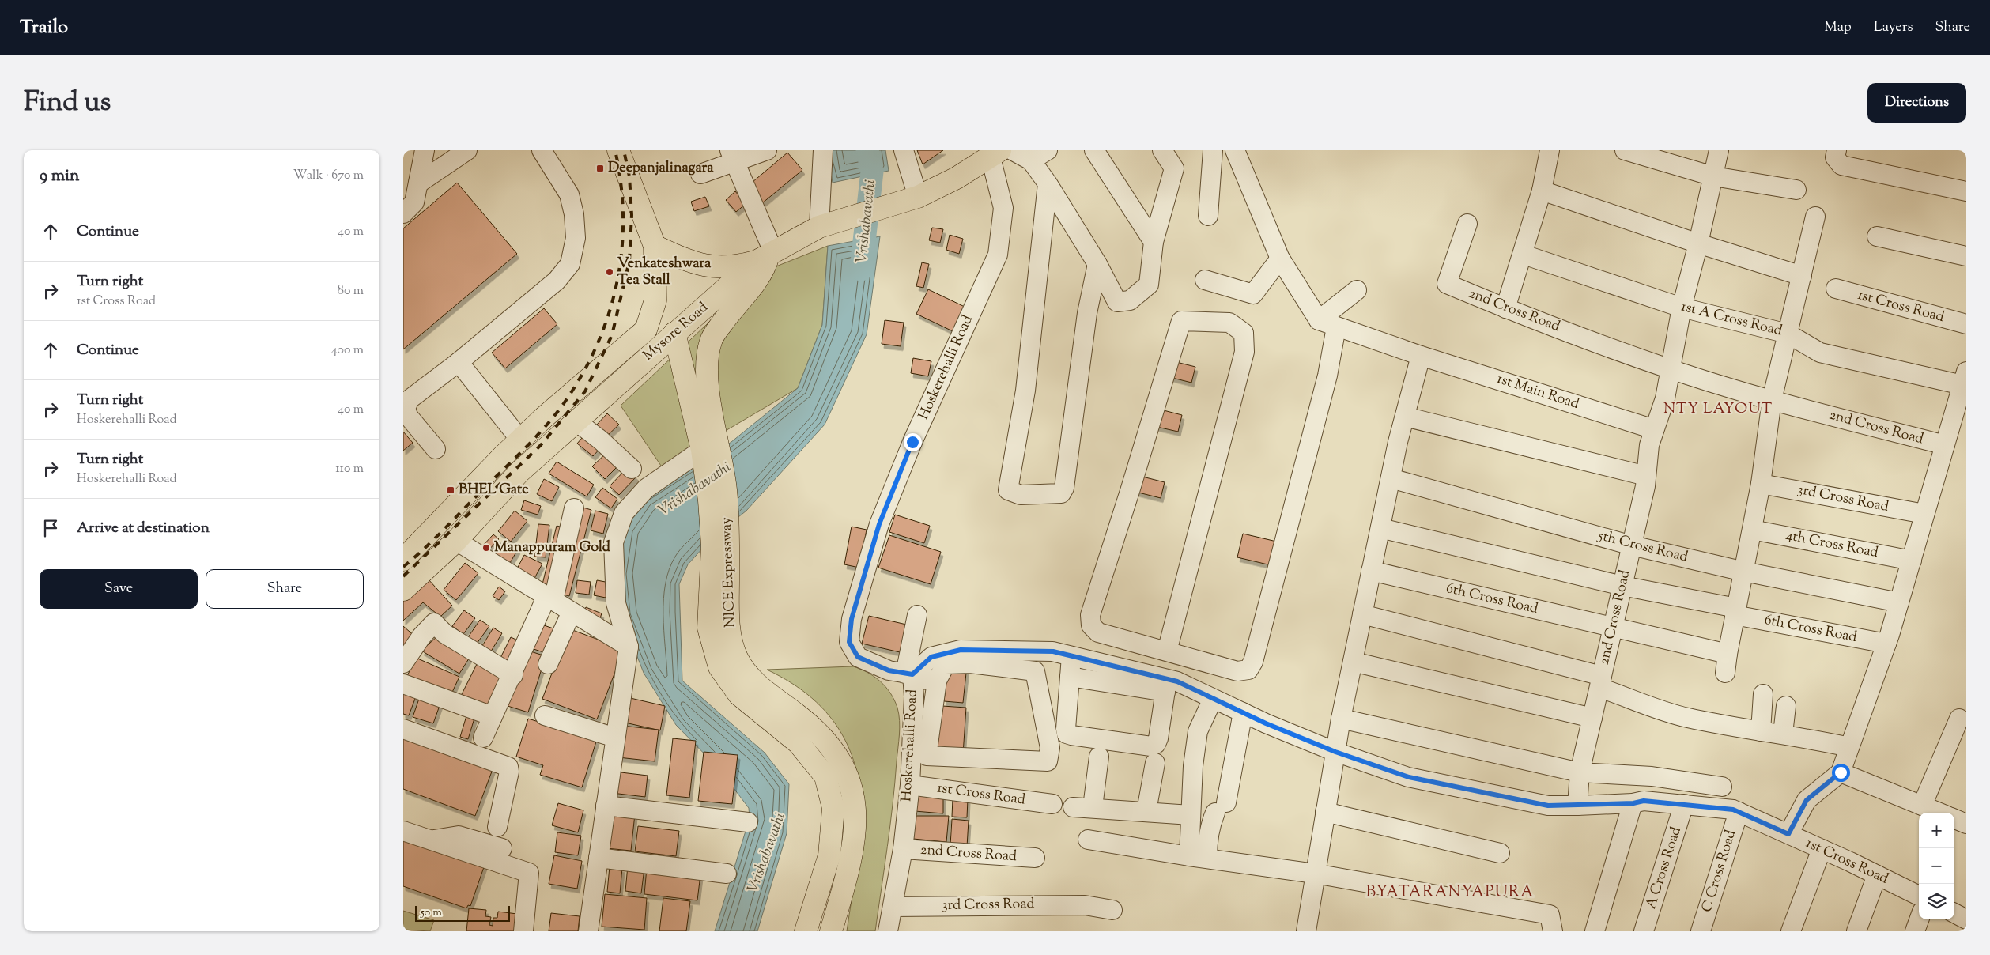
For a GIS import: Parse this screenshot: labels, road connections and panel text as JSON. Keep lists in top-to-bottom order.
{
  "streets": {
    "highway": ["Mysore Road", "NICE Expressway"],
    "street": [
      "1st Cross Road",
      "2nd Cross Road",
      "1st A Cross Road",
      "Hoskerehalli Road",
      "1st Main Road",
      "3rd Cross Road",
      "4th Cross Road",
      "5th Cross Road",
      "6th Cross Road",
      "A Cross Road",
      "C Cross Road"
    ]
  },
  "crossings": [
    ["1st Cross Road", "2nd Cross Road"],
    ["1st Cross Road", "Hoskerehalli Road"],
    ["1st Cross Road", "A Cross Road"],
    ["1st Cross Road", "C Cross Road"],
    ["2nd Cross Road", "1st A Cross Road"],
    ["2nd Cross Road", "Hoskerehalli Road"],
    ["2nd Cross Road", "1st Main Road"],
    ["2nd Cross Road", "5th Cross Road"],
    ["2nd Cross Road", "6th Cross Road"],
    ["Mysore Road", "Hoskerehalli Road"],
    ["Mysore Road", "NICE Expressway"],
    ["Hoskerehalli Road", "3rd Cross Road"]
  ],
  "districts": ["NTY LAYOUT", "BYATARANYAPURA"],
  "water": ["Vrishabavathi"],
  "places": {
    "transit": ["Deepanjalinagara", "BHEL Gate"],
    "other": ["Venkateshwara Tea Stall", "Manappuram Gold"]
  },
  "scale_bar": "50 m",
  "page": {
    "header": "Trailo",
    "nav": ["Map", "Layers", "Share"],
    "title": "Find us",
    "buttons": [
      "Directions",
      ["Save", "Share"]
    ],
    "heading": ["9 min", "Walk · 670 m"],
    "list": [
      ["Continue", "40 m"],
      ["Turn right", "1st Cross Road", "80 m"],
      ["Continue", "400 m"],
      ["Turn right", "Hoskerehalli Road", "40 m"],
      ["Turn right", "Hoskerehalli Road", "110 m"],
      "Arrive at destination"
    ],
    "map_buttons": ["+", "−"],
    "scale": "50 m"
  }
}
